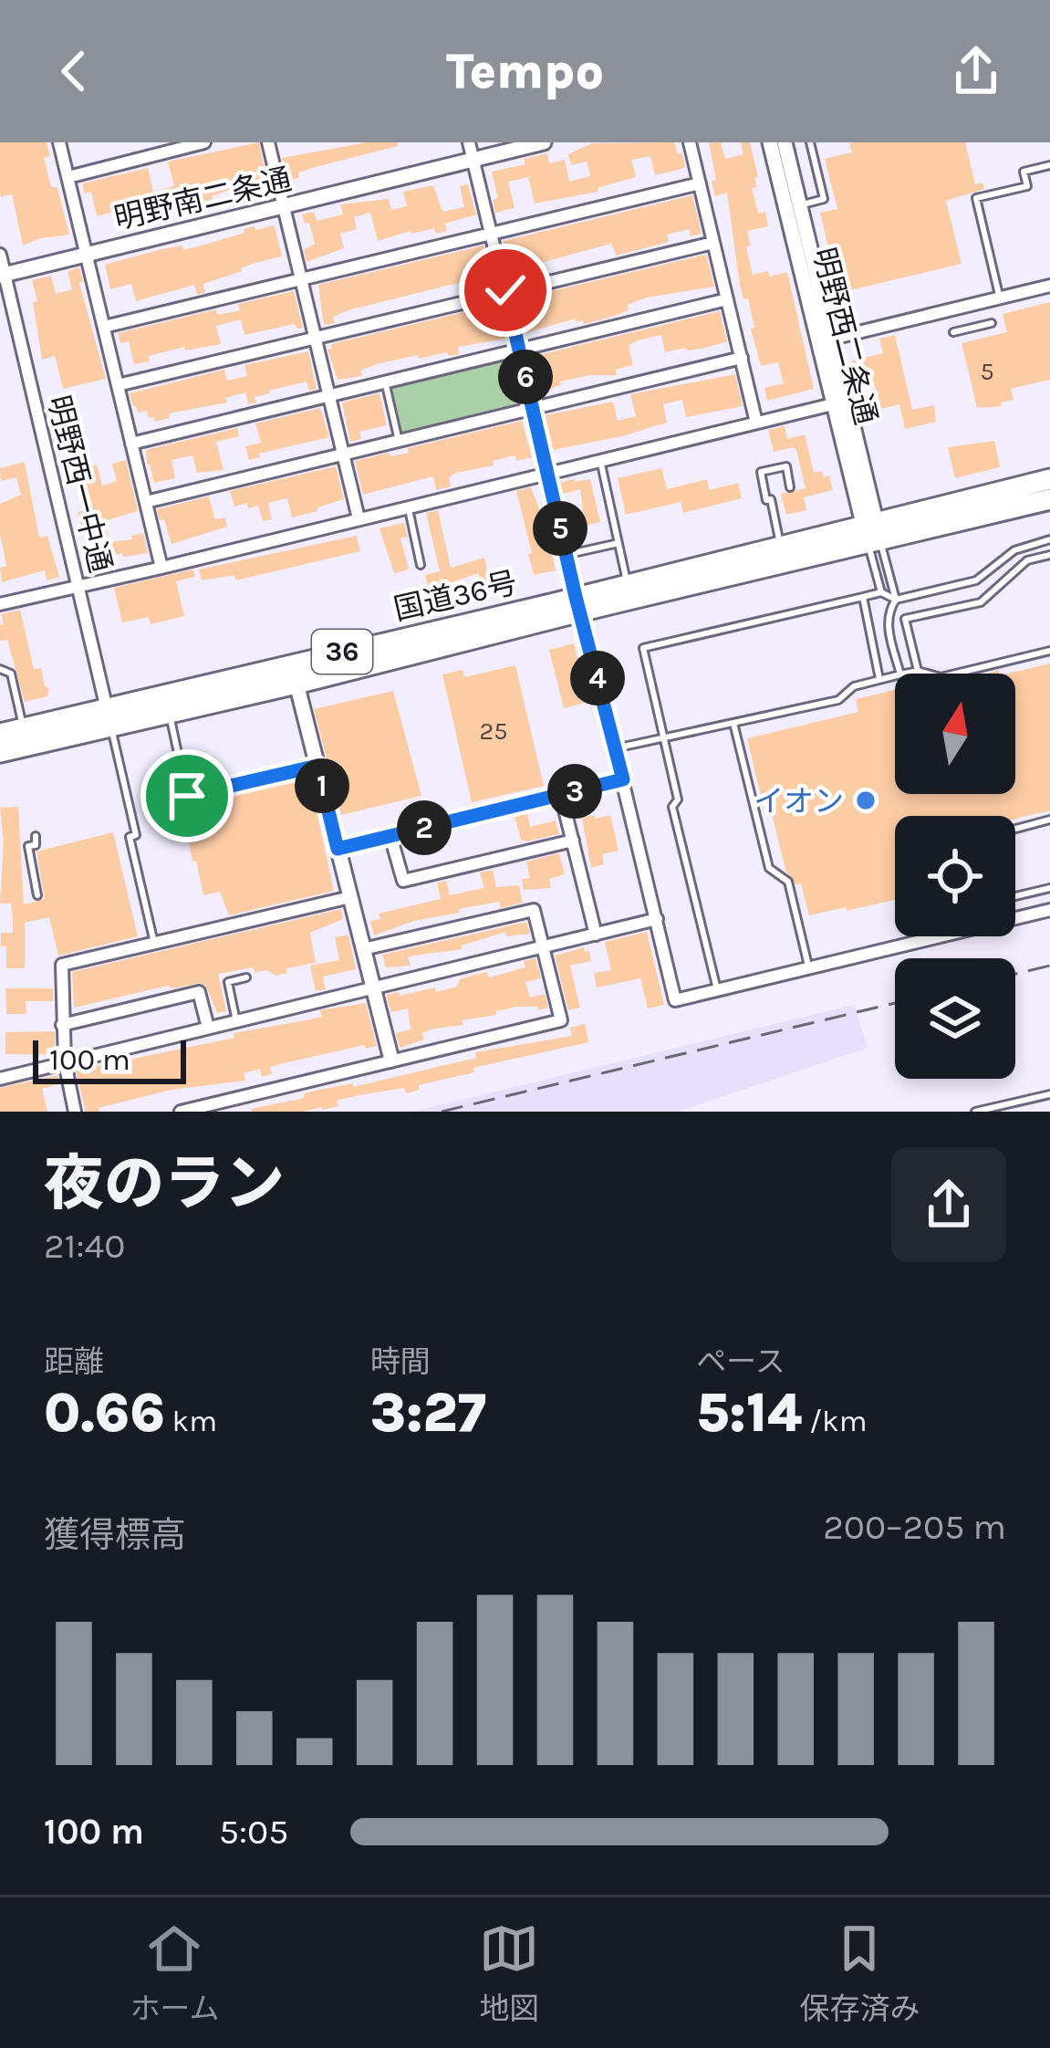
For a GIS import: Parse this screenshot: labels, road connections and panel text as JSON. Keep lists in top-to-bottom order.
{
  "streets": {
    "highway": ["国道36号", "36"],
    "street": ["明野南二条通", "明野西二条通", "明野西一中通"]
  },
  "crossings": [
    ["明野南二条通", "明野西一中通"],
    ["明野西二条通", "国道36号"],
    ["明野西一中通", "国道36号"]
  ],
  "places": ["イオン"],
  "house_numbers": ["5", "25"],
  "scale_bar": "100 m",
  "north": "top",
  "page": {
    "header": "Tempo",
    "pins": [
      "6",
      "5",
      "4",
      "1",
      "3",
      "2"
    ],
    "scale": "100 m",
    "heading": ["夜のラン", "21:40"],
    "stats": [
      ["距離", "0.66 km"],
      ["時間", "3:27"],
      ["ペース", "5:14 /km"]
    ],
    "chart": ["獲得標高", "200–205 m"],
    "list": [
      {
        "name": "100 m",
        "note": "5:05"
      }
    ],
    "tabs": ["ホーム", "地図", "保存済み"]
  }
}
